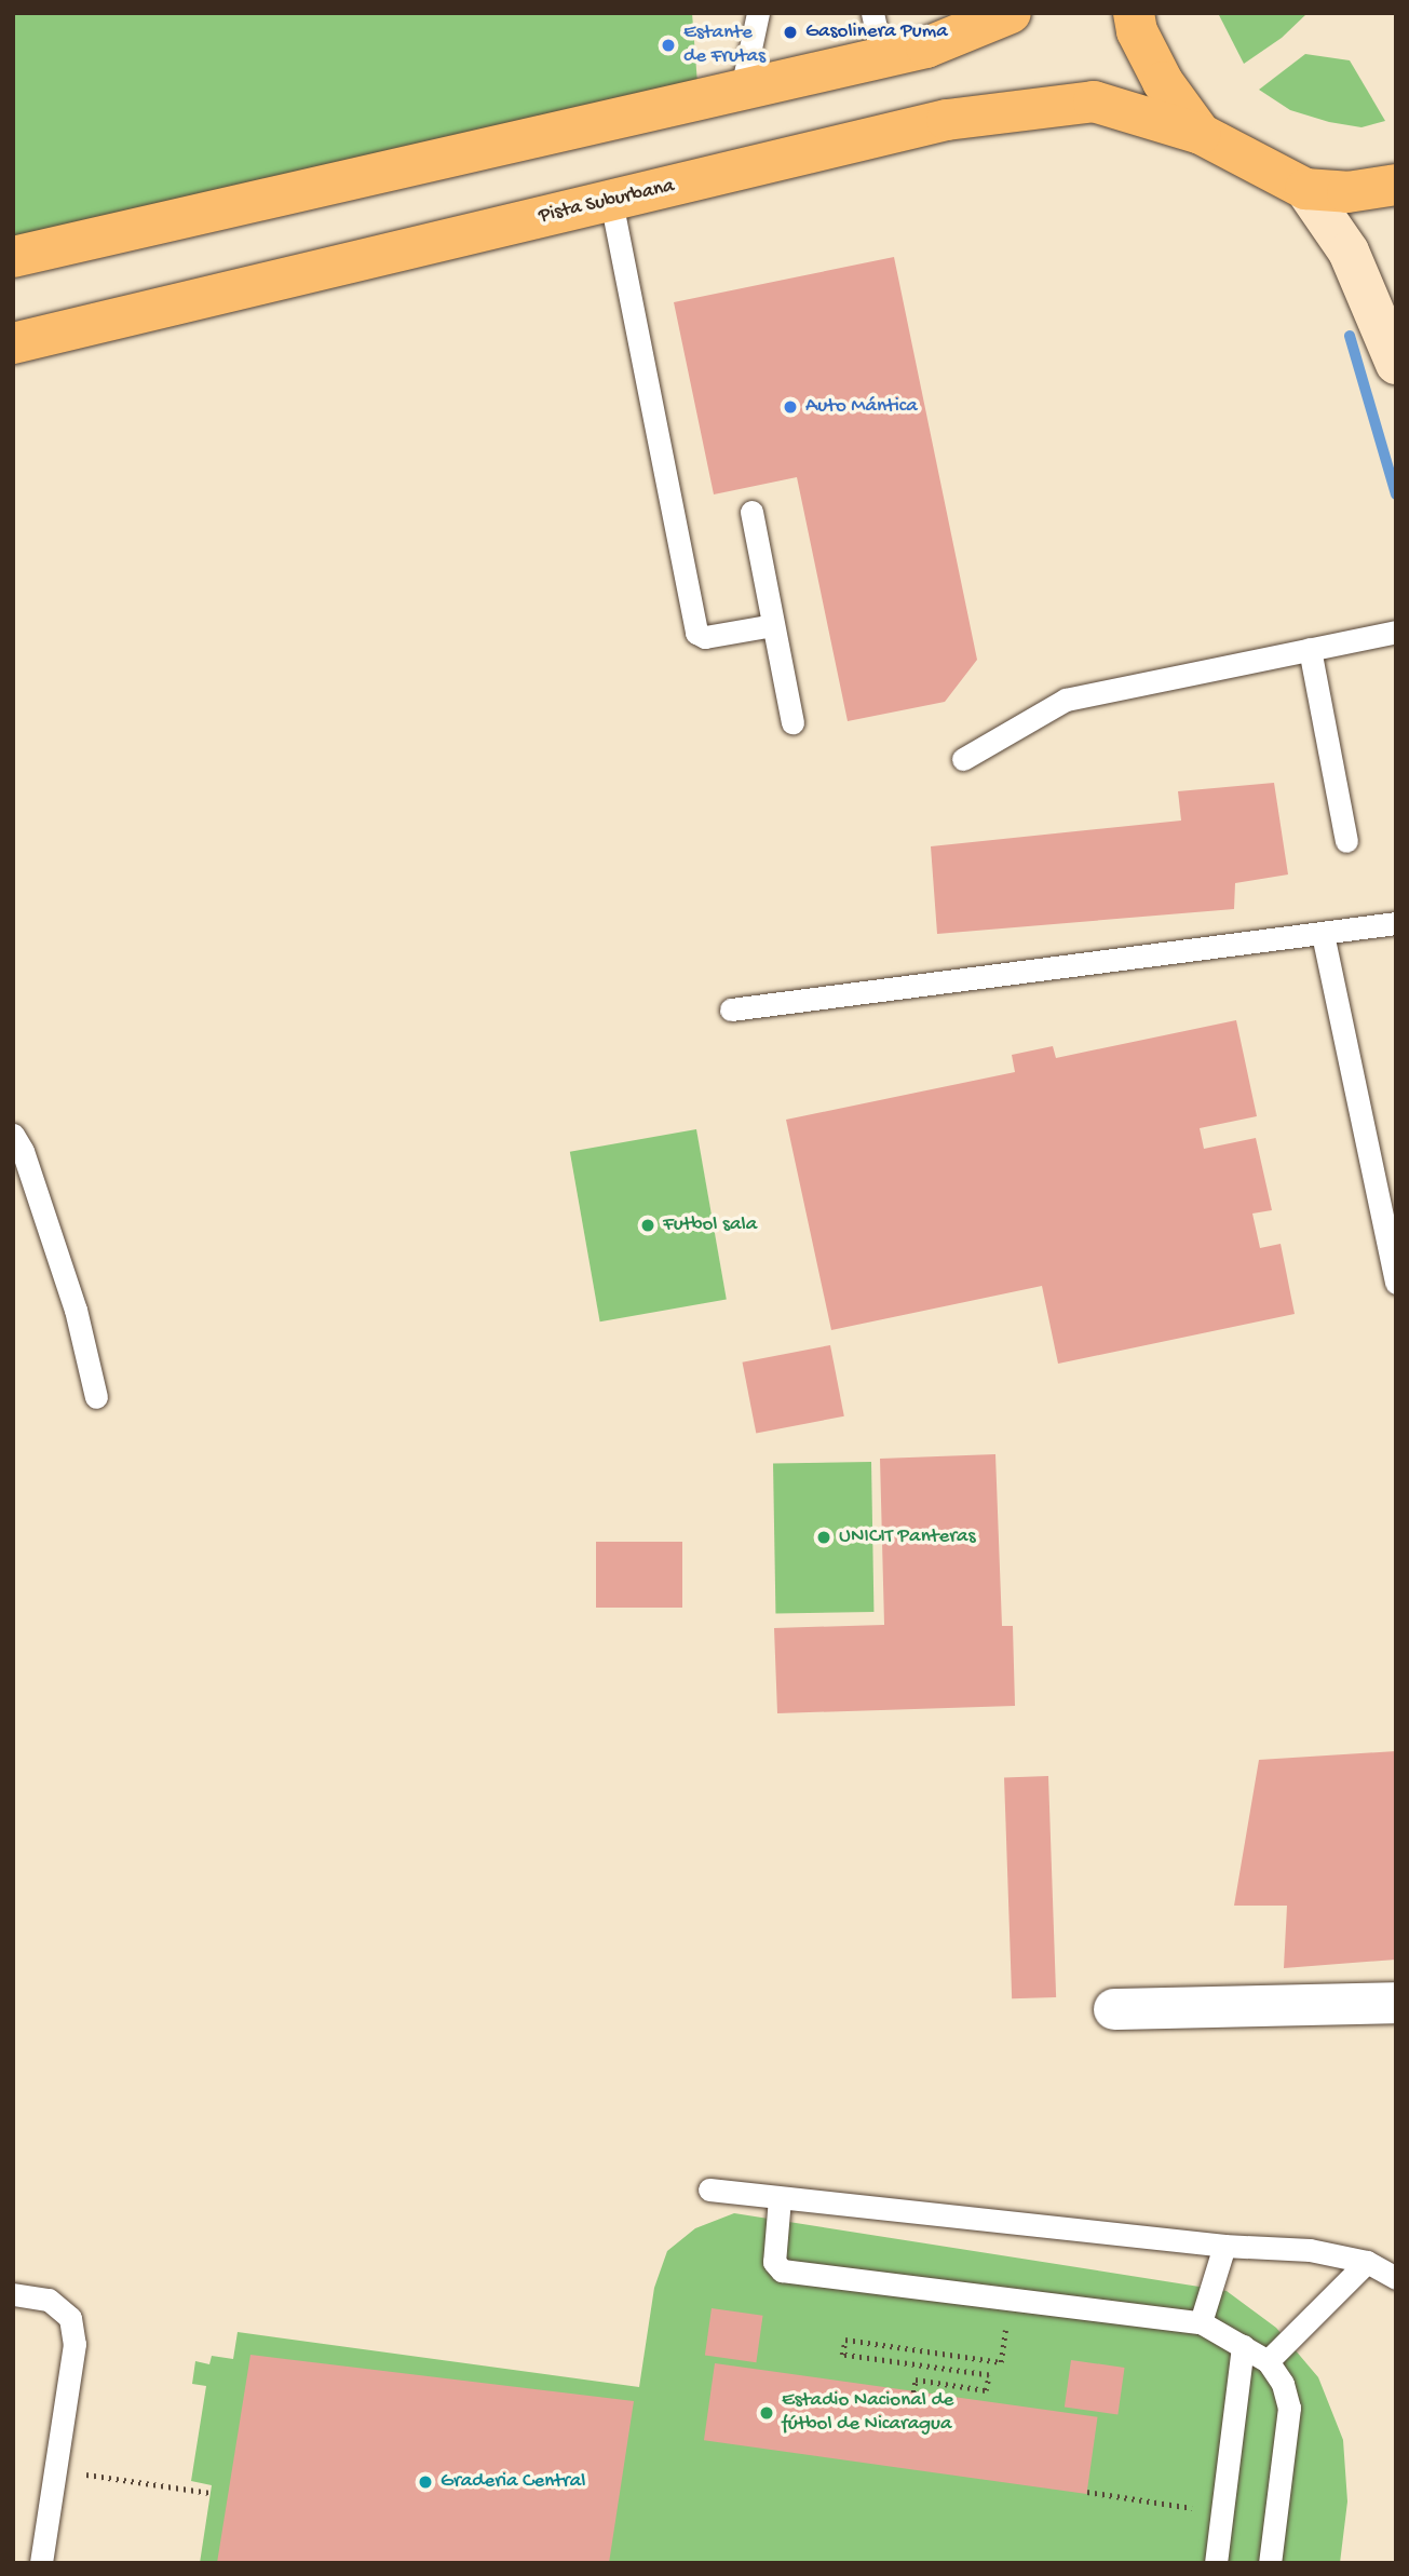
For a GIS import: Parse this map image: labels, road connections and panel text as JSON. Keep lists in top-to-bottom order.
{
  "streets": {
    "main road": ["Pista Suburbana"]
  },
  "places": [
    "Gasolinera Puma",
    "Estante de Frutas",
    "Auto Mántica",
    "Futbol sala",
    "UNICIT Panteras",
    "Estadio Nacional de fútbol de Nicaragua",
    "Graderia Central"
  ]
}
